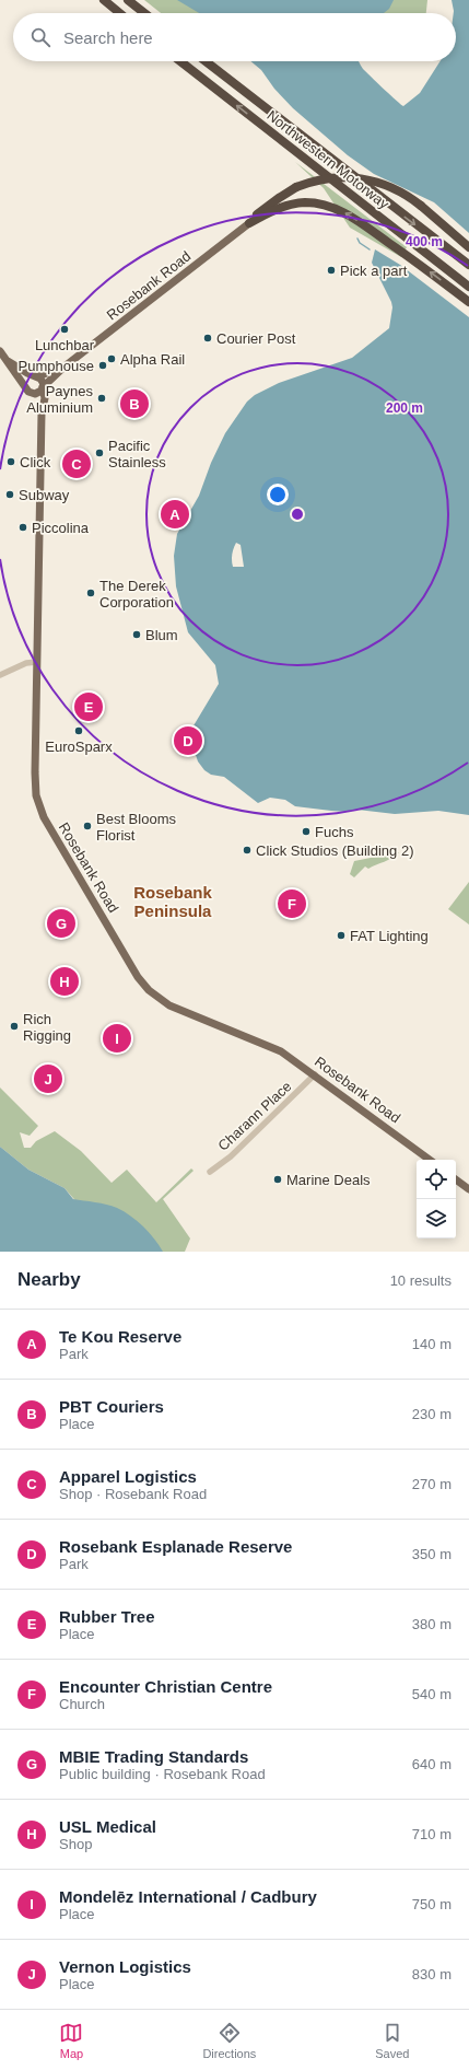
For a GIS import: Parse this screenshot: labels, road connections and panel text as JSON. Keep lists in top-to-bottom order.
{
  "streets": {
    "highway": ["Northwestern Motorway"],
    "main road": ["Rosebank Road"],
    "street": ["Charann Place"]
  },
  "crossings": [
    ["Rosebank Road", "Charann Place"]
  ],
  "districts": ["Rosebank Peninsula"],
  "places": [
    "Pick a part",
    "Lunchbar",
    "Courier Post",
    "Alpha Rail",
    "Pumphouse",
    "Paynes Aluminium",
    "Pacific Stainless",
    "Click",
    "Subway",
    "Piccolina",
    "The Derek Corporation",
    "Blum",
    "EuroSparx",
    "Best Blooms Florist",
    "Fuchs",
    "Click Studios (Building 2)",
    "FAT Lighting",
    "Rich Rigging",
    "Marine Deals"
  ],
  "page": {
    "search": "Search here",
    "pins": [
      "B",
      "C",
      "A",
      "E",
      "D",
      "F",
      "G",
      "H",
      "I",
      "J"
    ],
    "heading": ["Nearby", "10 results"],
    "list": [
      {
        "mark": "A",
        "name": "Te Kou Reserve",
        "note": "Park",
        "value": "140 m"
      },
      {
        "mark": "B",
        "name": "PBT Couriers",
        "note": "Place",
        "value": "230 m"
      },
      {
        "mark": "C",
        "name": "Apparel Logistics",
        "note": "Shop · Rosebank Road",
        "value": "270 m"
      },
      {
        "mark": "D",
        "name": "Rosebank Esplanade Reserve",
        "note": "Park",
        "value": "350 m"
      },
      {
        "mark": "E",
        "name": "Rubber Tree",
        "note": "Place",
        "value": "380 m"
      },
      {
        "mark": "F",
        "name": "Encounter Christian Centre",
        "note": "Church",
        "value": "540 m"
      },
      {
        "mark": "G",
        "name": "MBIE Trading Standards",
        "note": "Public building · Rosebank Road",
        "value": "640 m"
      },
      {
        "mark": "H",
        "name": "USL Medical",
        "note": "Shop",
        "value": "710 m"
      },
      {
        "mark": "I",
        "name": "Mondelēz International / Cadbury",
        "note": "Place",
        "value": "750 m"
      },
      {
        "mark": "J",
        "name": "Vernon Logistics",
        "note": "Place",
        "value": "830 m"
      }
    ],
    "nav": ["Map", "Directions", "Saved"]
  },
  "rings": ["400 m", "200 m"]
}
